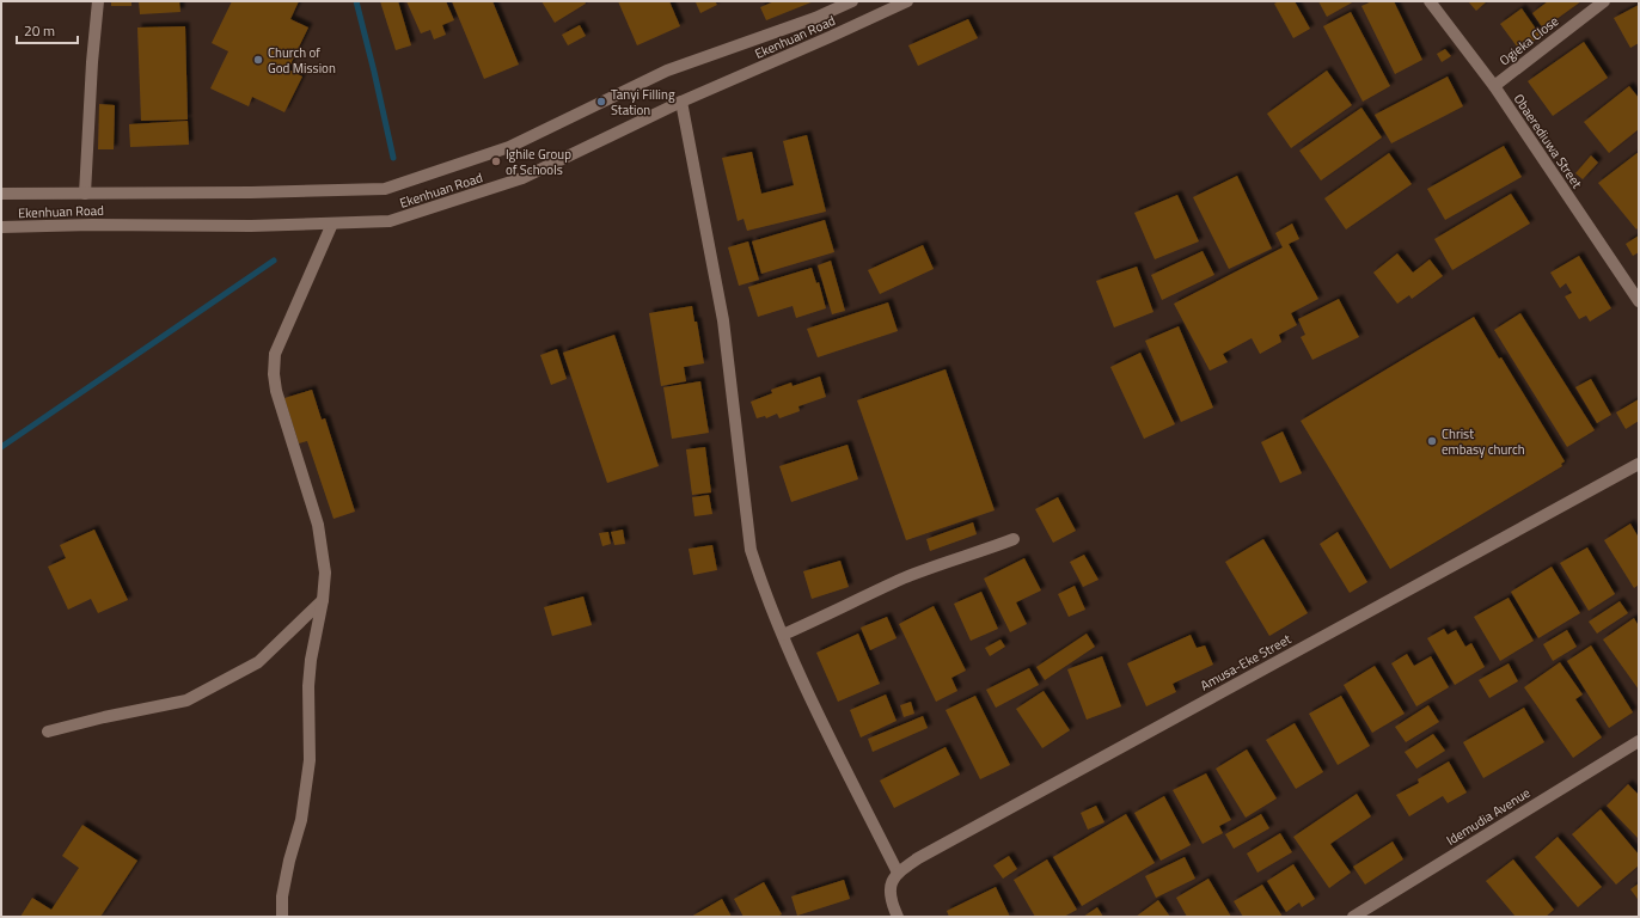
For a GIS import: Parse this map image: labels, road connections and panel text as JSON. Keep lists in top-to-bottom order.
{
  "streets": {
    "street": [
      "Ekenhuan Road",
      "Ogieka Close",
      "Obaerediuwa Street",
      "Amusa-Eke Street",
      "Idemudia Avenue"
    ]
  },
  "crossings": [
    ["Ogieka Close", "Obaerediuwa Street"]
  ],
  "places": [
    "Church of God Mission",
    "Tanyi Filling Station",
    "Ighile Group of Schools",
    "Christ embasy church"
  ],
  "scale_bar": "20 m"
}
